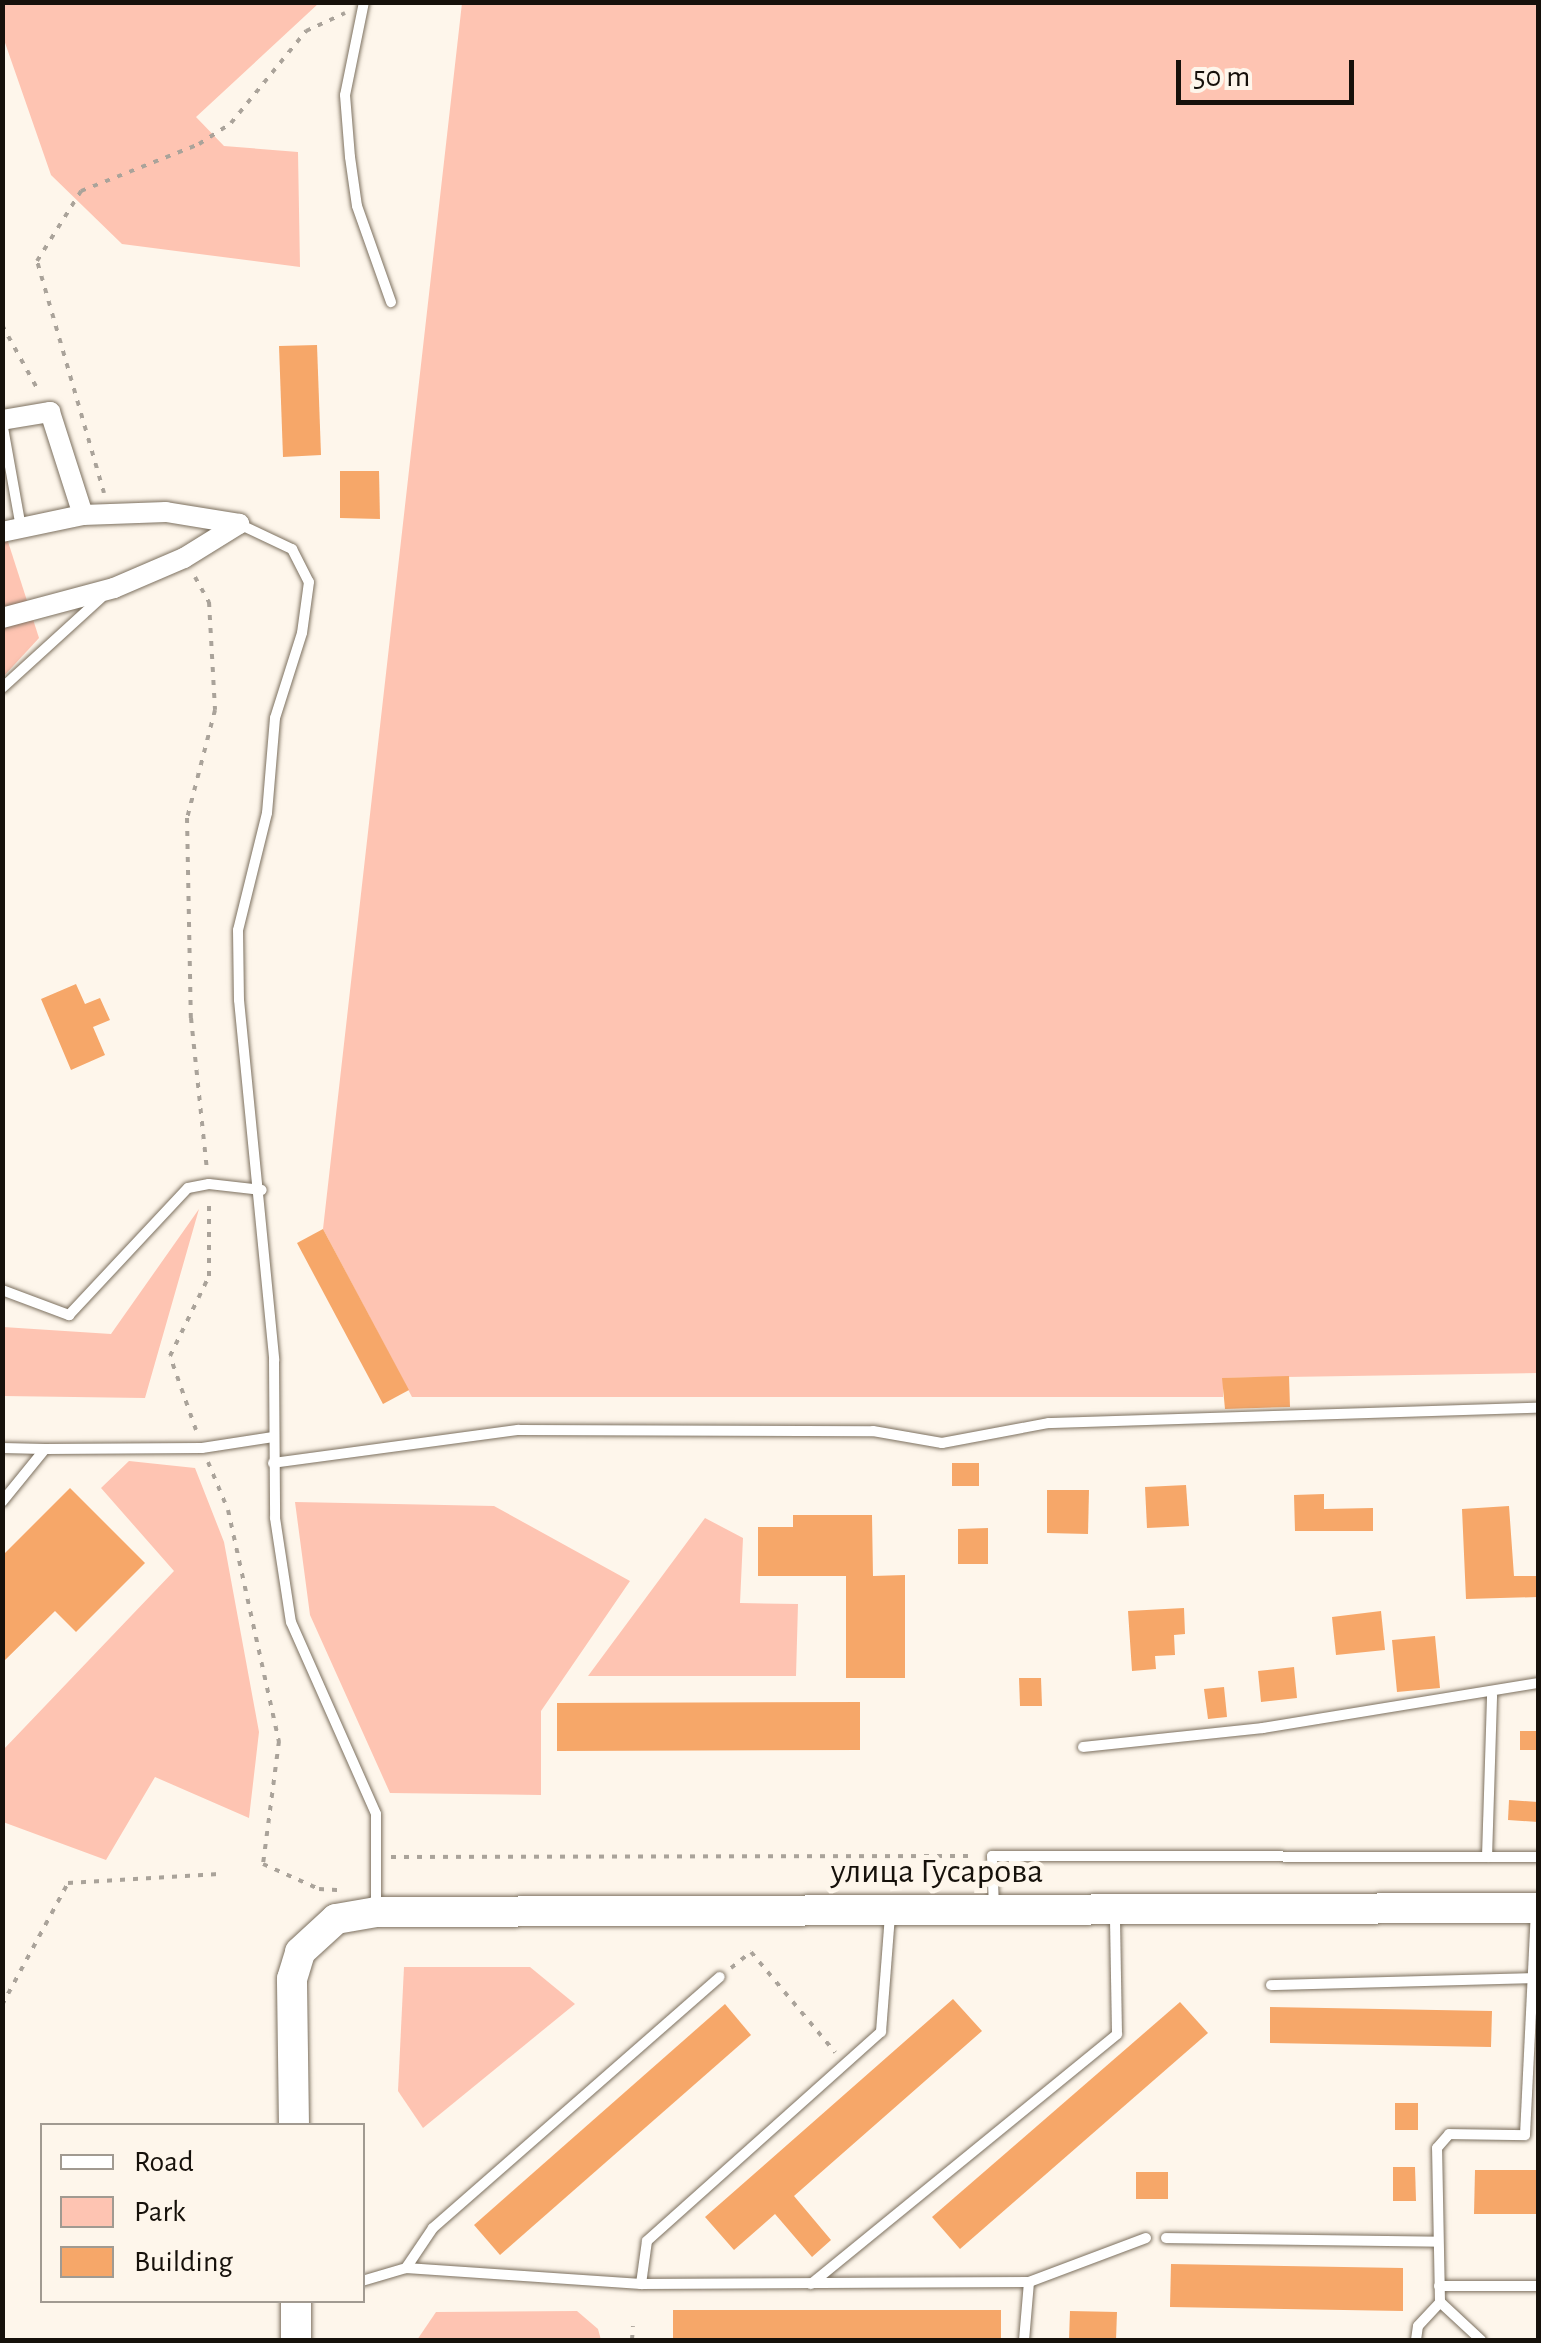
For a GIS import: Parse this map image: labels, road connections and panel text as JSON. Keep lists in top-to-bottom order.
{
  "streets": {
    "street": ["улица Гусарова"]
  },
  "legend": ["Road", "Park", "Building"],
  "scale_bar": "50 m"
}
